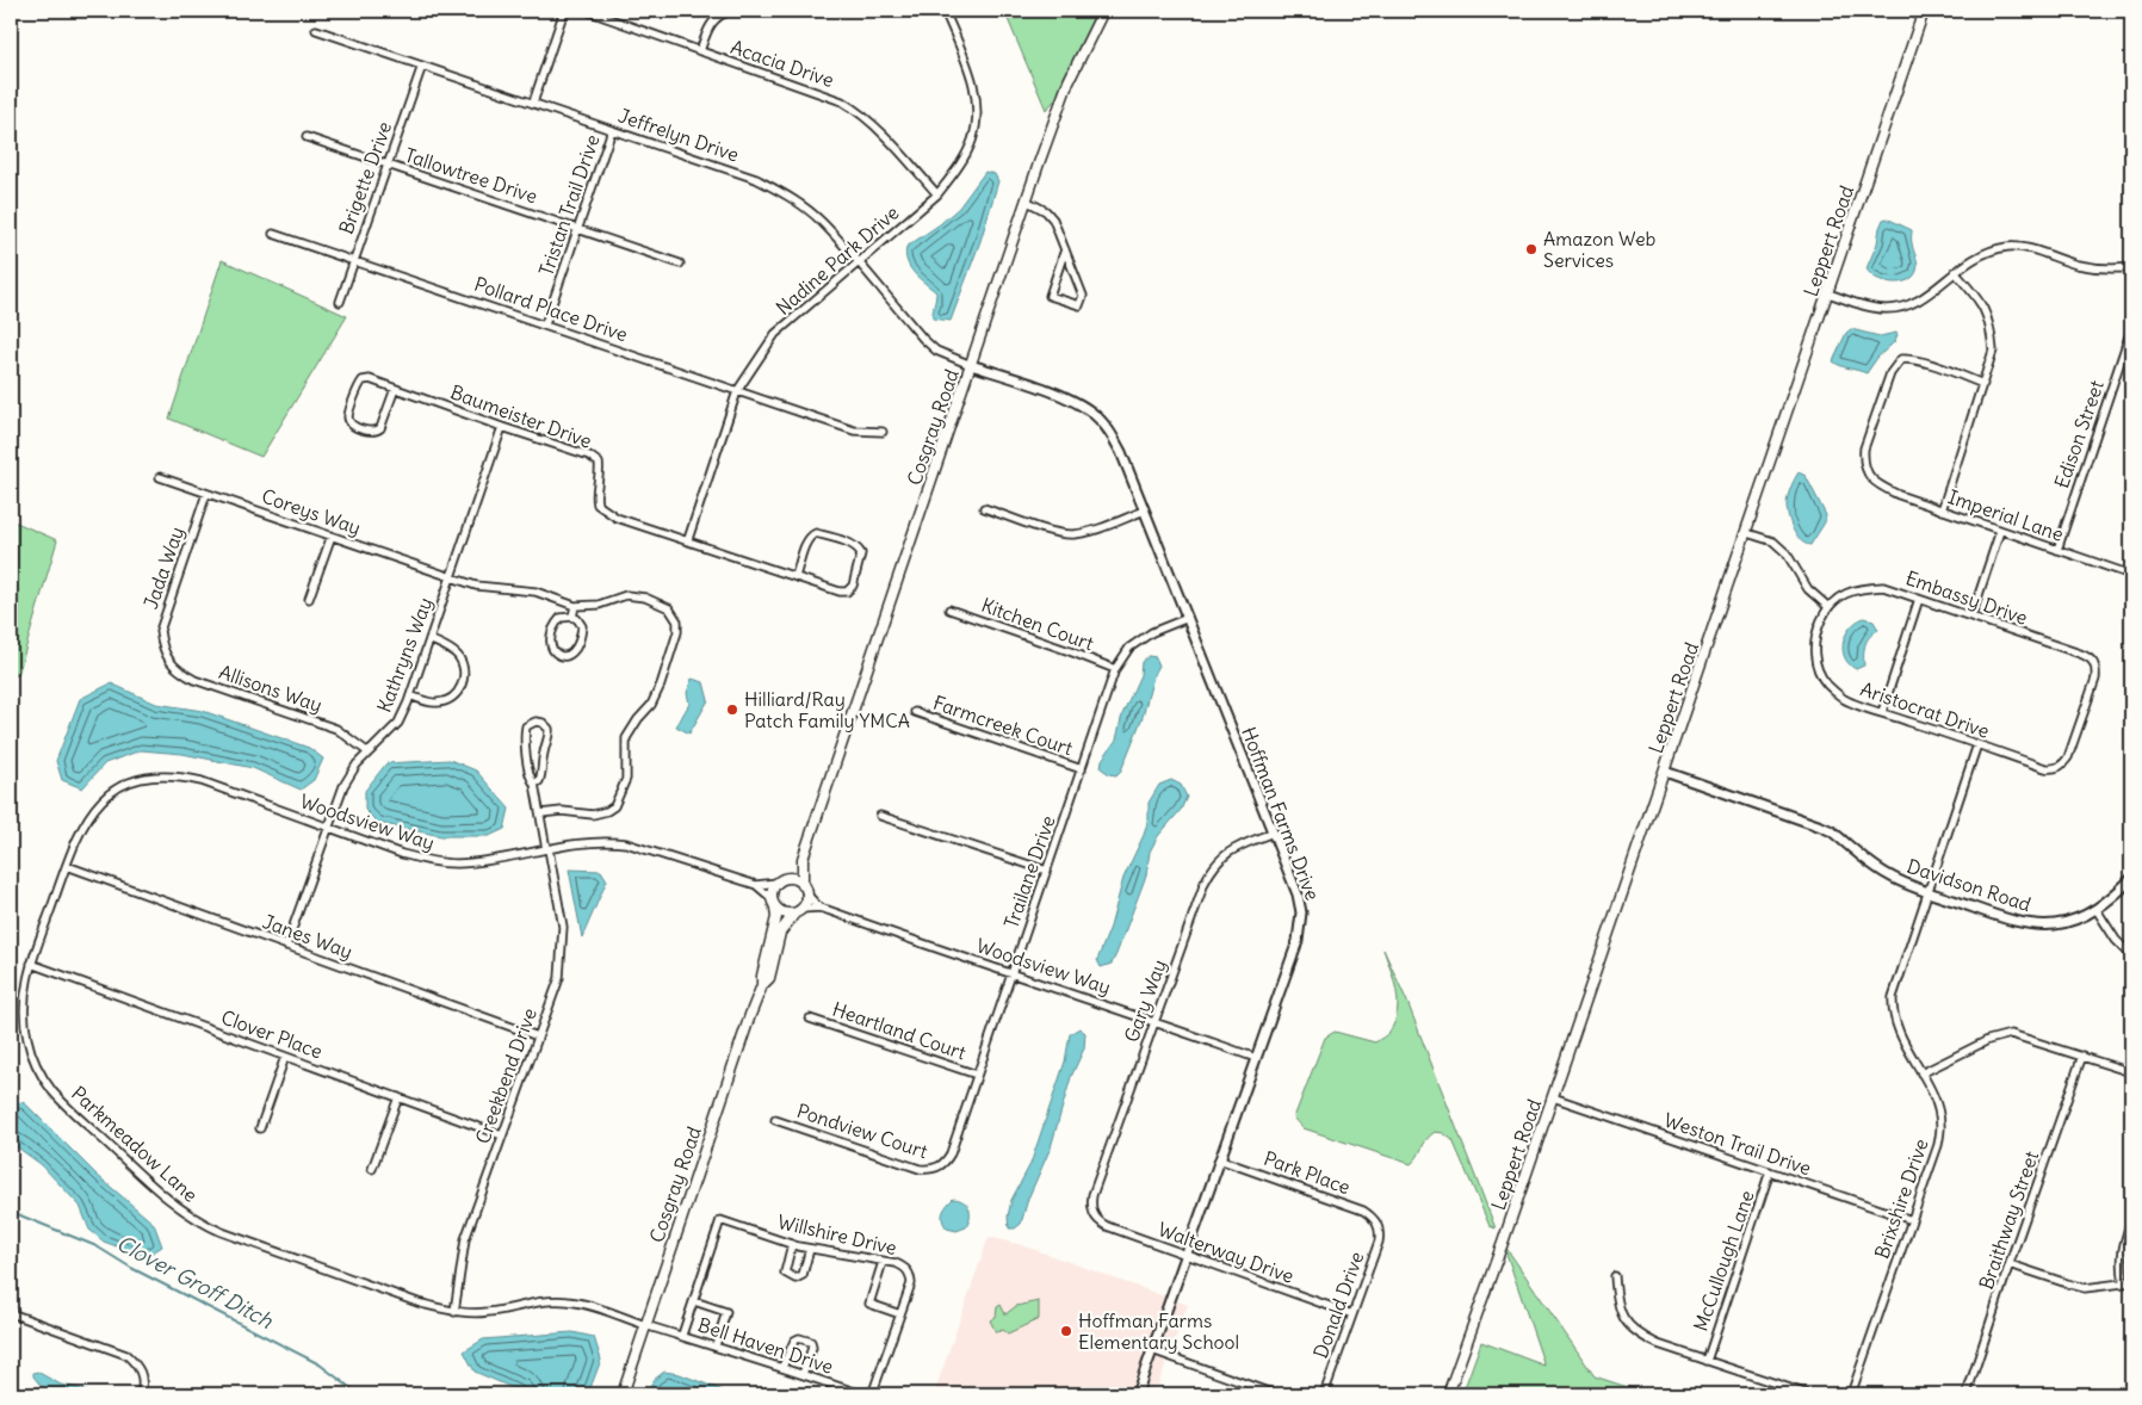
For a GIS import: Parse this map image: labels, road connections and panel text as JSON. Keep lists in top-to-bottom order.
{
  "streets": {
    "main road": ["Leppert Road", "Cosgray Road"],
    "street": [
      "Acacia Drive",
      "Jeffrelyn Drive",
      "Tallowtree Drive",
      "Brigette Drive",
      "Tristan Trail Drive",
      "Nadine Park Drive",
      "Pollard Place Drive",
      "Baumeister Drive",
      "Edison Street",
      "Coreys Way",
      "Imperial Lane",
      "Jada Way",
      "Embassy Drive",
      "Kitchen Court",
      "Kathryns Way",
      "Allisons Way",
      "Aristocrat Drive",
      "Farmcreek Court",
      "Hoffman Farms Drive",
      "Woodsview Way",
      "Trailane Drive",
      "Davidson Road",
      "Janes Way",
      "Gary Way",
      "Heartland Court",
      "Clover Place",
      "Creekbend Drive",
      "Pondview Court",
      "Parkmeadow Lane",
      "Weston Trail Drive",
      "Park Place",
      "Brixshire Drive",
      "Braithway Street",
      "Willshire Drive",
      "Walterway Drive",
      "McCullough Lane",
      "Donald Drive",
      "Bell Haven Drive"
    ]
  },
  "crossings": [
    ["Acacia Drive", "Nadine Park Drive"],
    ["Jeffrelyn Drive", "Brigette Drive"],
    ["Jeffrelyn Drive", "Tristan Trail Drive"],
    ["Jeffrelyn Drive", "Nadine Park Drive"],
    ["Jeffrelyn Drive", "Cosgray Road"],
    ["Jeffrelyn Drive", "Hoffman Farms Drive"],
    ["Tallowtree Drive", "Brigette Drive"],
    ["Tallowtree Drive", "Tristan Trail Drive"],
    ["Brigette Drive", "Pollard Place Drive"],
    ["Tristan Trail Drive", "Pollard Place Drive"],
    ["Leppert Road", "Davidson Road"],
    ["Leppert Road", "Weston Trail Drive"],
    ["Nadine Park Drive", "Pollard Place Drive"],
    ["Nadine Park Drive", "Baumeister Drive"],
    ["Baumeister Drive", "Kathryns Way"],
    ["Cosgray Road", "Hoffman Farms Drive"],
    ["Cosgray Road", "Woodsview Way"],
    ["Cosgray Road", "Parkmeadow Lane"],
    ["Cosgray Road", "Bell Haven Drive"],
    ["Edison Street", "Imperial Lane"],
    ["Coreys Way", "Jada Way"],
    ["Coreys Way", "Kathryns Way"],
    ["Jada Way", "Allisons Way"],
    ["Embassy Drive", "Aristocrat Drive"],
    ["Kitchen Court", "Trailane Drive"],
    ["Kathryns Way", "Allisons Way"],
    ["Kathryns Way", "Woodsview Way"],
    ["Kathryns Way", "Janes Way"],
    ["Aristocrat Drive", "Brixshire Drive"],
    ["Farmcreek Court", "Trailane Drive"],
    ["Hoffman Farms Drive", "Woodsview Way"],
    ["Hoffman Farms Drive", "Trailane Drive"],
    ["Hoffman Farms Drive", "Gary Way"],
    ["Hoffman Farms Drive", "Park Place"],
    ["Hoffman Farms Drive", "Walterway Drive"],
    ["Woodsview Way", "Trailane Drive"],
    ["Woodsview Way", "Gary Way"],
    ["Woodsview Way", "Creekbend Drive"],
    ["Woodsview Way", "Parkmeadow Lane"],
    ["Trailane Drive", "Heartland Court"],
    ["Trailane Drive", "Pondview Court"],
    ["Davidson Road", "Brixshire Drive"],
    ["Janes Way", "Creekbend Drive"],
    ["Janes Way", "Parkmeadow Lane"],
    ["Gary Way", "Walterway Drive"],
    ["Clover Place", "Creekbend Drive"],
    ["Clover Place", "Parkmeadow Lane"],
    ["Creekbend Drive", "Parkmeadow Lane"],
    ["Parkmeadow Lane", "Bell Haven Drive"],
    ["Weston Trail Drive", "Brixshire Drive"],
    ["Weston Trail Drive", "McCullough Lane"],
    ["Park Place", "Donald Drive"],
    ["Willshire Drive", "Bell Haven Drive"],
    ["Walterway Drive", "Donald Drive"]
  ],
  "water": ["Clover Groff Ditch"],
  "places": ["Amazon Web Services", "Hilliard/Ray Patch Family YMCA", "Hoffman Farms Elementary School"]
}
